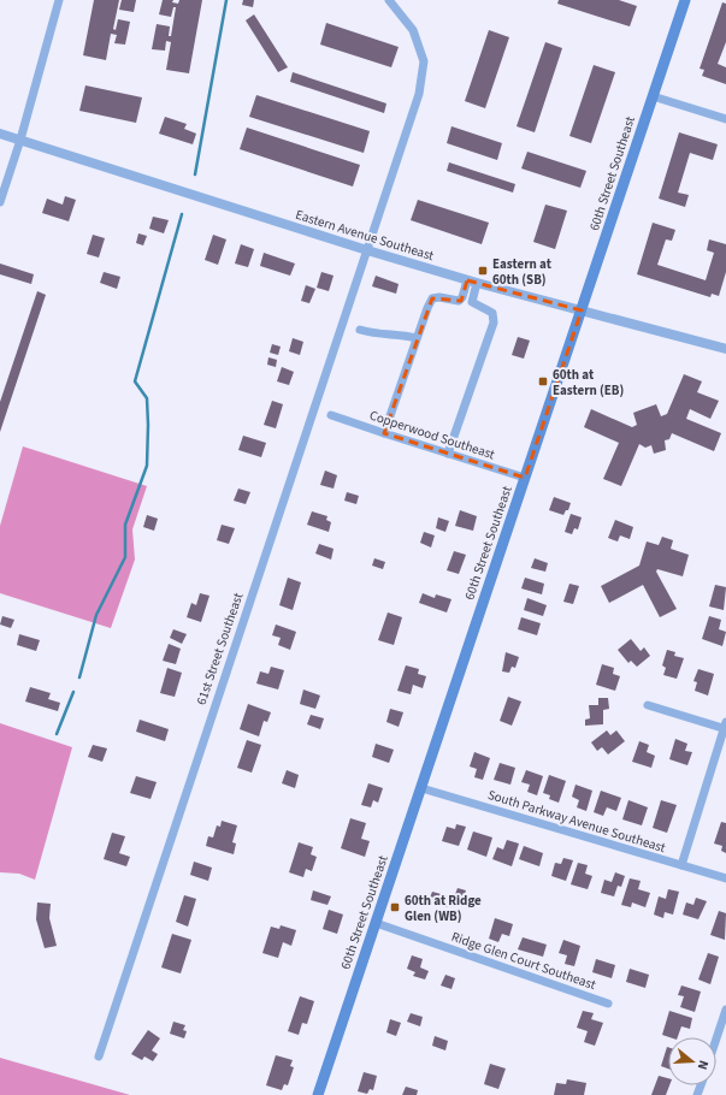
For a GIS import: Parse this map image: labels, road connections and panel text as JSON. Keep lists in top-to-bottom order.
{
  "streets": {
    "main road": ["60th Street Southeast"],
    "street": [
      "Eastern Avenue Southeast",
      "Copperwood Southeast",
      "61st Street Southeast",
      "South Parkway Avenue Southeast",
      "Ridge Glen Court Southeast"
    ]
  },
  "crossings": [
    ["60th Street Southeast", "Eastern Avenue Southeast"],
    ["60th Street Southeast", "Copperwood Southeast"],
    ["60th Street Southeast", "South Parkway Avenue Southeast"],
    ["60th Street Southeast", "Ridge Glen Court Southeast"],
    ["Eastern Avenue Southeast", "61st Street Southeast"]
  ],
  "places": {
    "transit": ["Eastern at 60th (SB)", "60th at Eastern (EB)", "60th at Ridge Glen (WB)"]
  },
  "north": "right"
}
